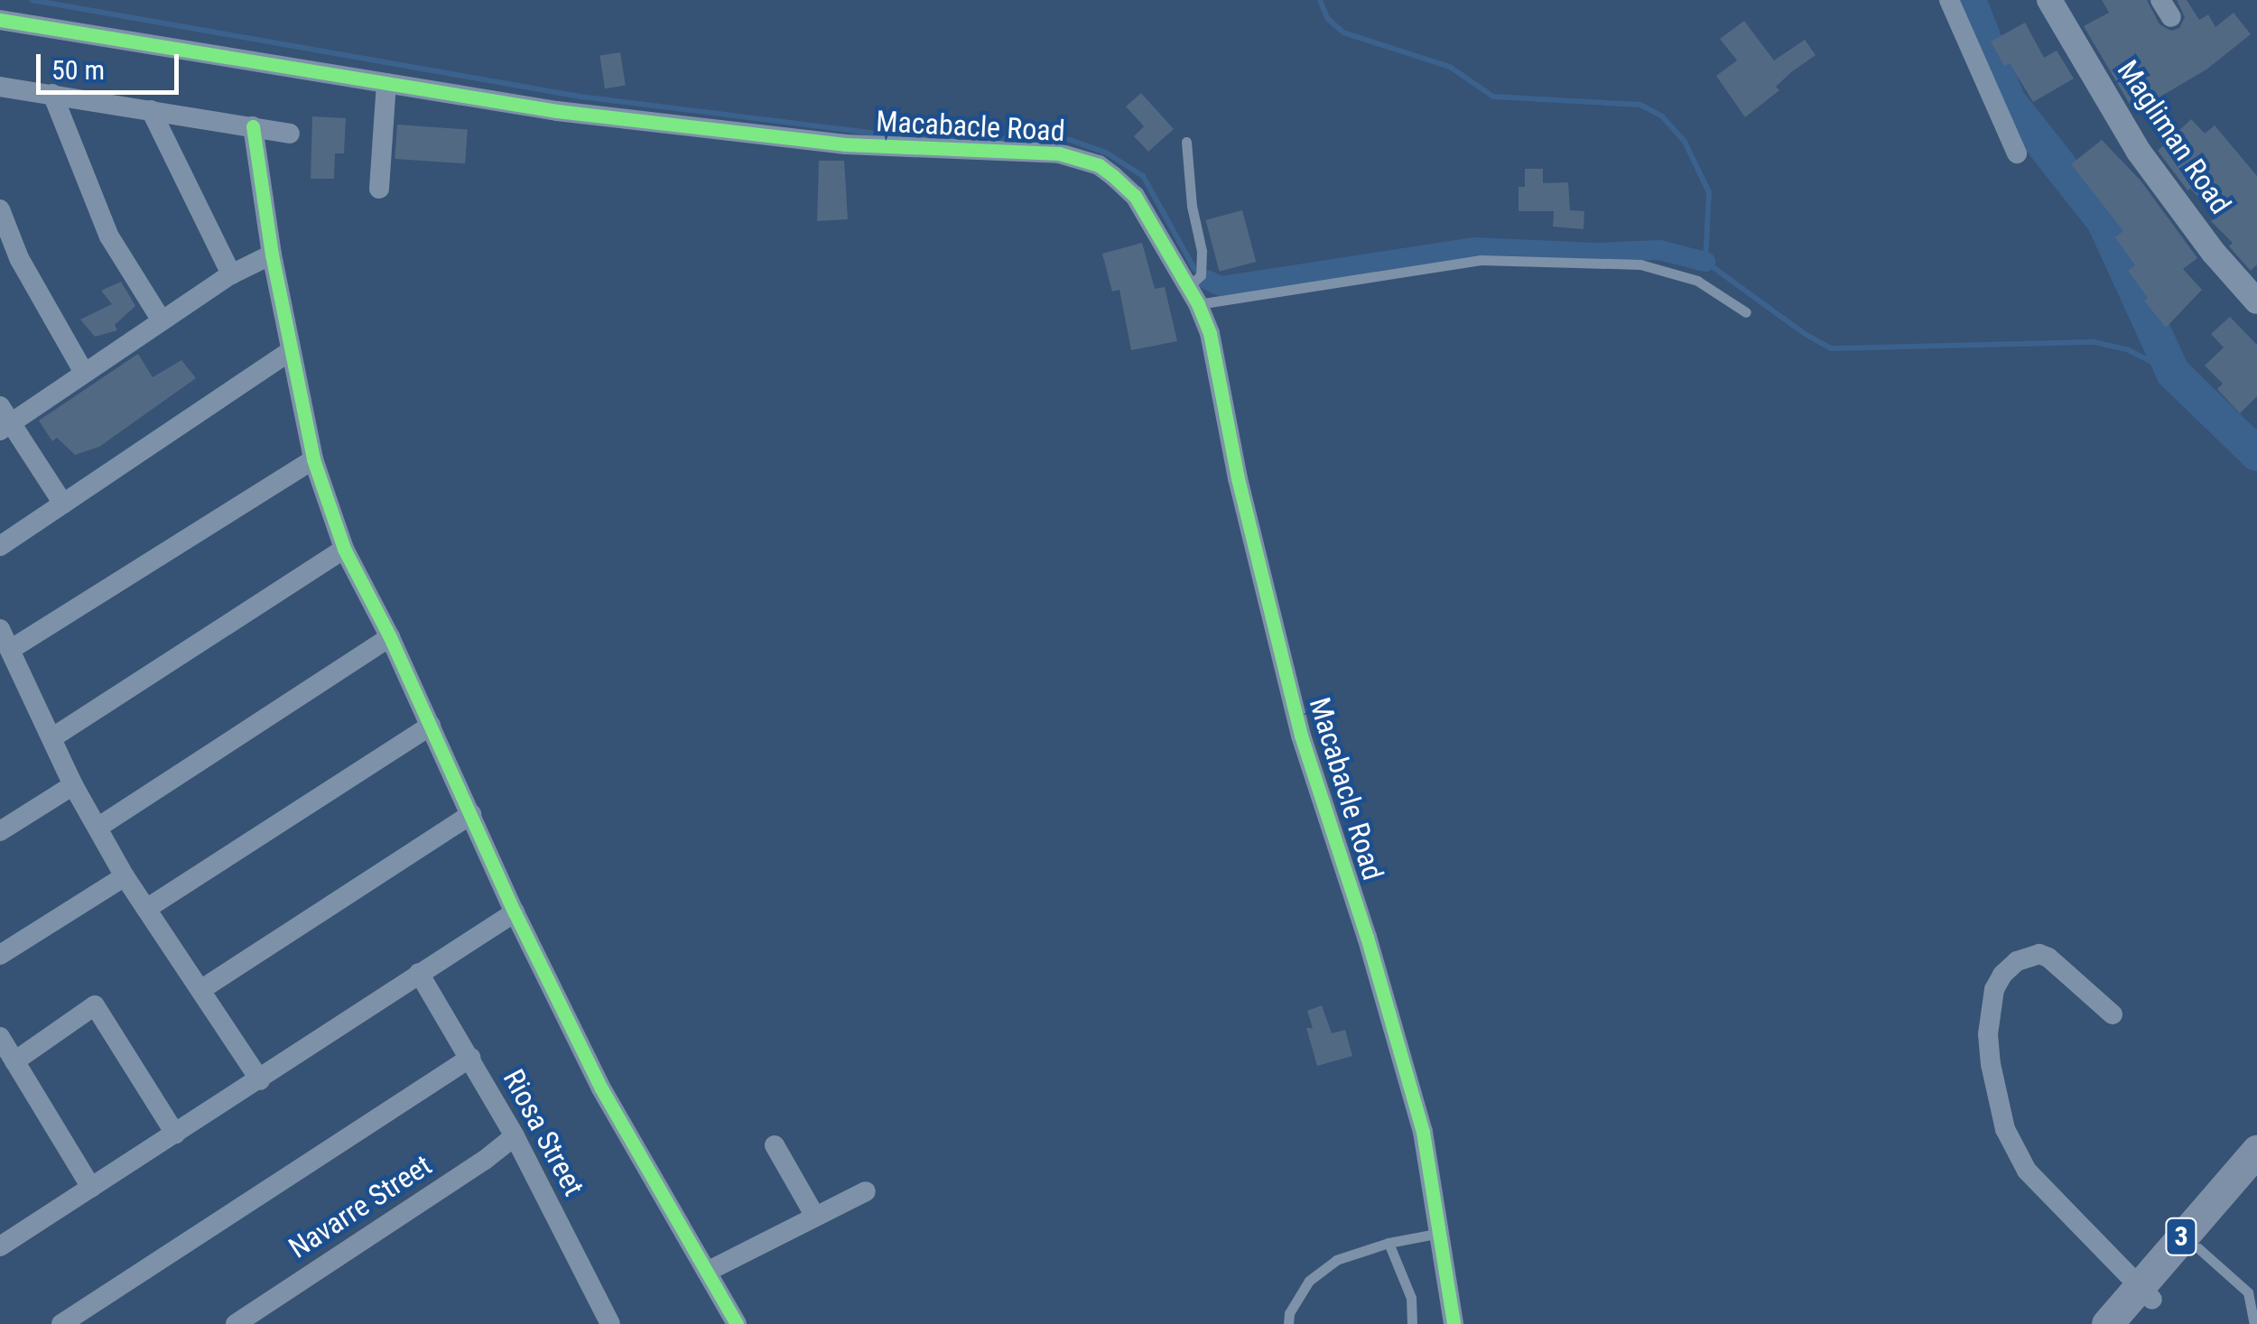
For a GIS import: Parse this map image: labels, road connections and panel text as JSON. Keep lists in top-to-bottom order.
{
  "streets": {
    "highway": ["3"],
    "street": [
      "Macabacle Road",
      "Magliman Road",
      "Riosa Street",
      "Navarre Street"
    ]
  },
  "crossings": [
    ["Riosa Street", "Navarre Street"]
  ],
  "scale_bar": "50 m"
}
